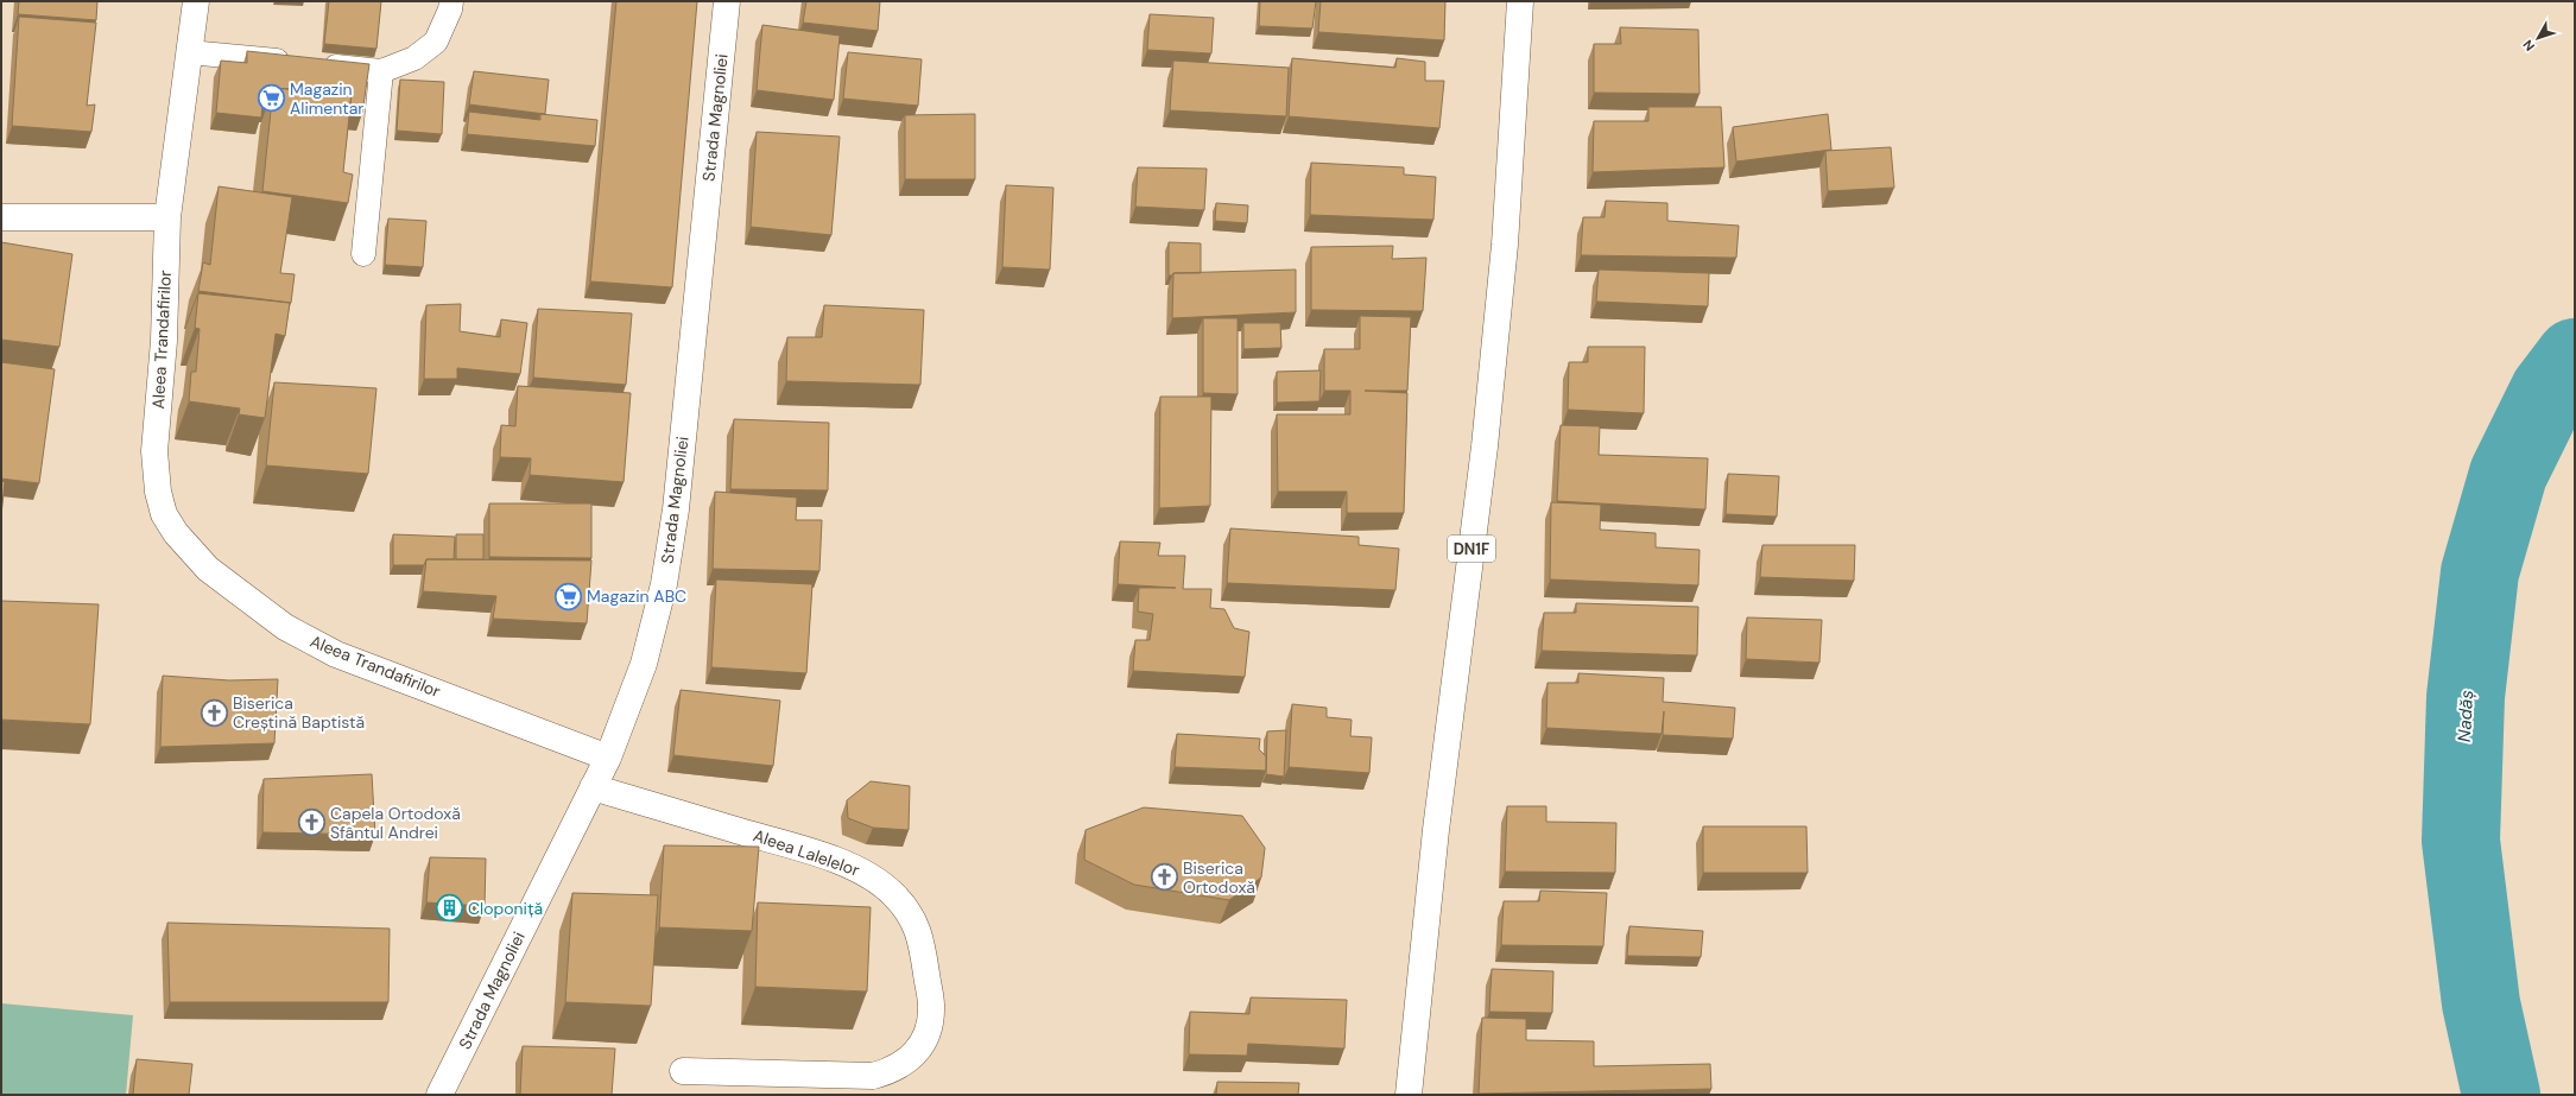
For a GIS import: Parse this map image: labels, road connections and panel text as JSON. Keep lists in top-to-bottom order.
{
  "streets": {
    "street": [
      "Strada Magnoliei",
      "Aleea Trandafirilor",
      "DN1F",
      "Aleea Lalelelor"
    ]
  },
  "crossings": [
    ["Strada Magnoliei", "Aleea Trandafirilor"],
    ["Strada Magnoliei", "Aleea Lalelelor"]
  ],
  "water": ["Nadăș"],
  "places": {
    "supermarket": ["Magazin Alimentar", "Magazin ABC"],
    "church": ["Biserica Creștină Baptistă", "Capela Ortodoxă Sfântul Andrei", "Biserica Ortodoxă"],
    "building": ["Cloponiță"]
  },
  "north": "bottom left"
}
